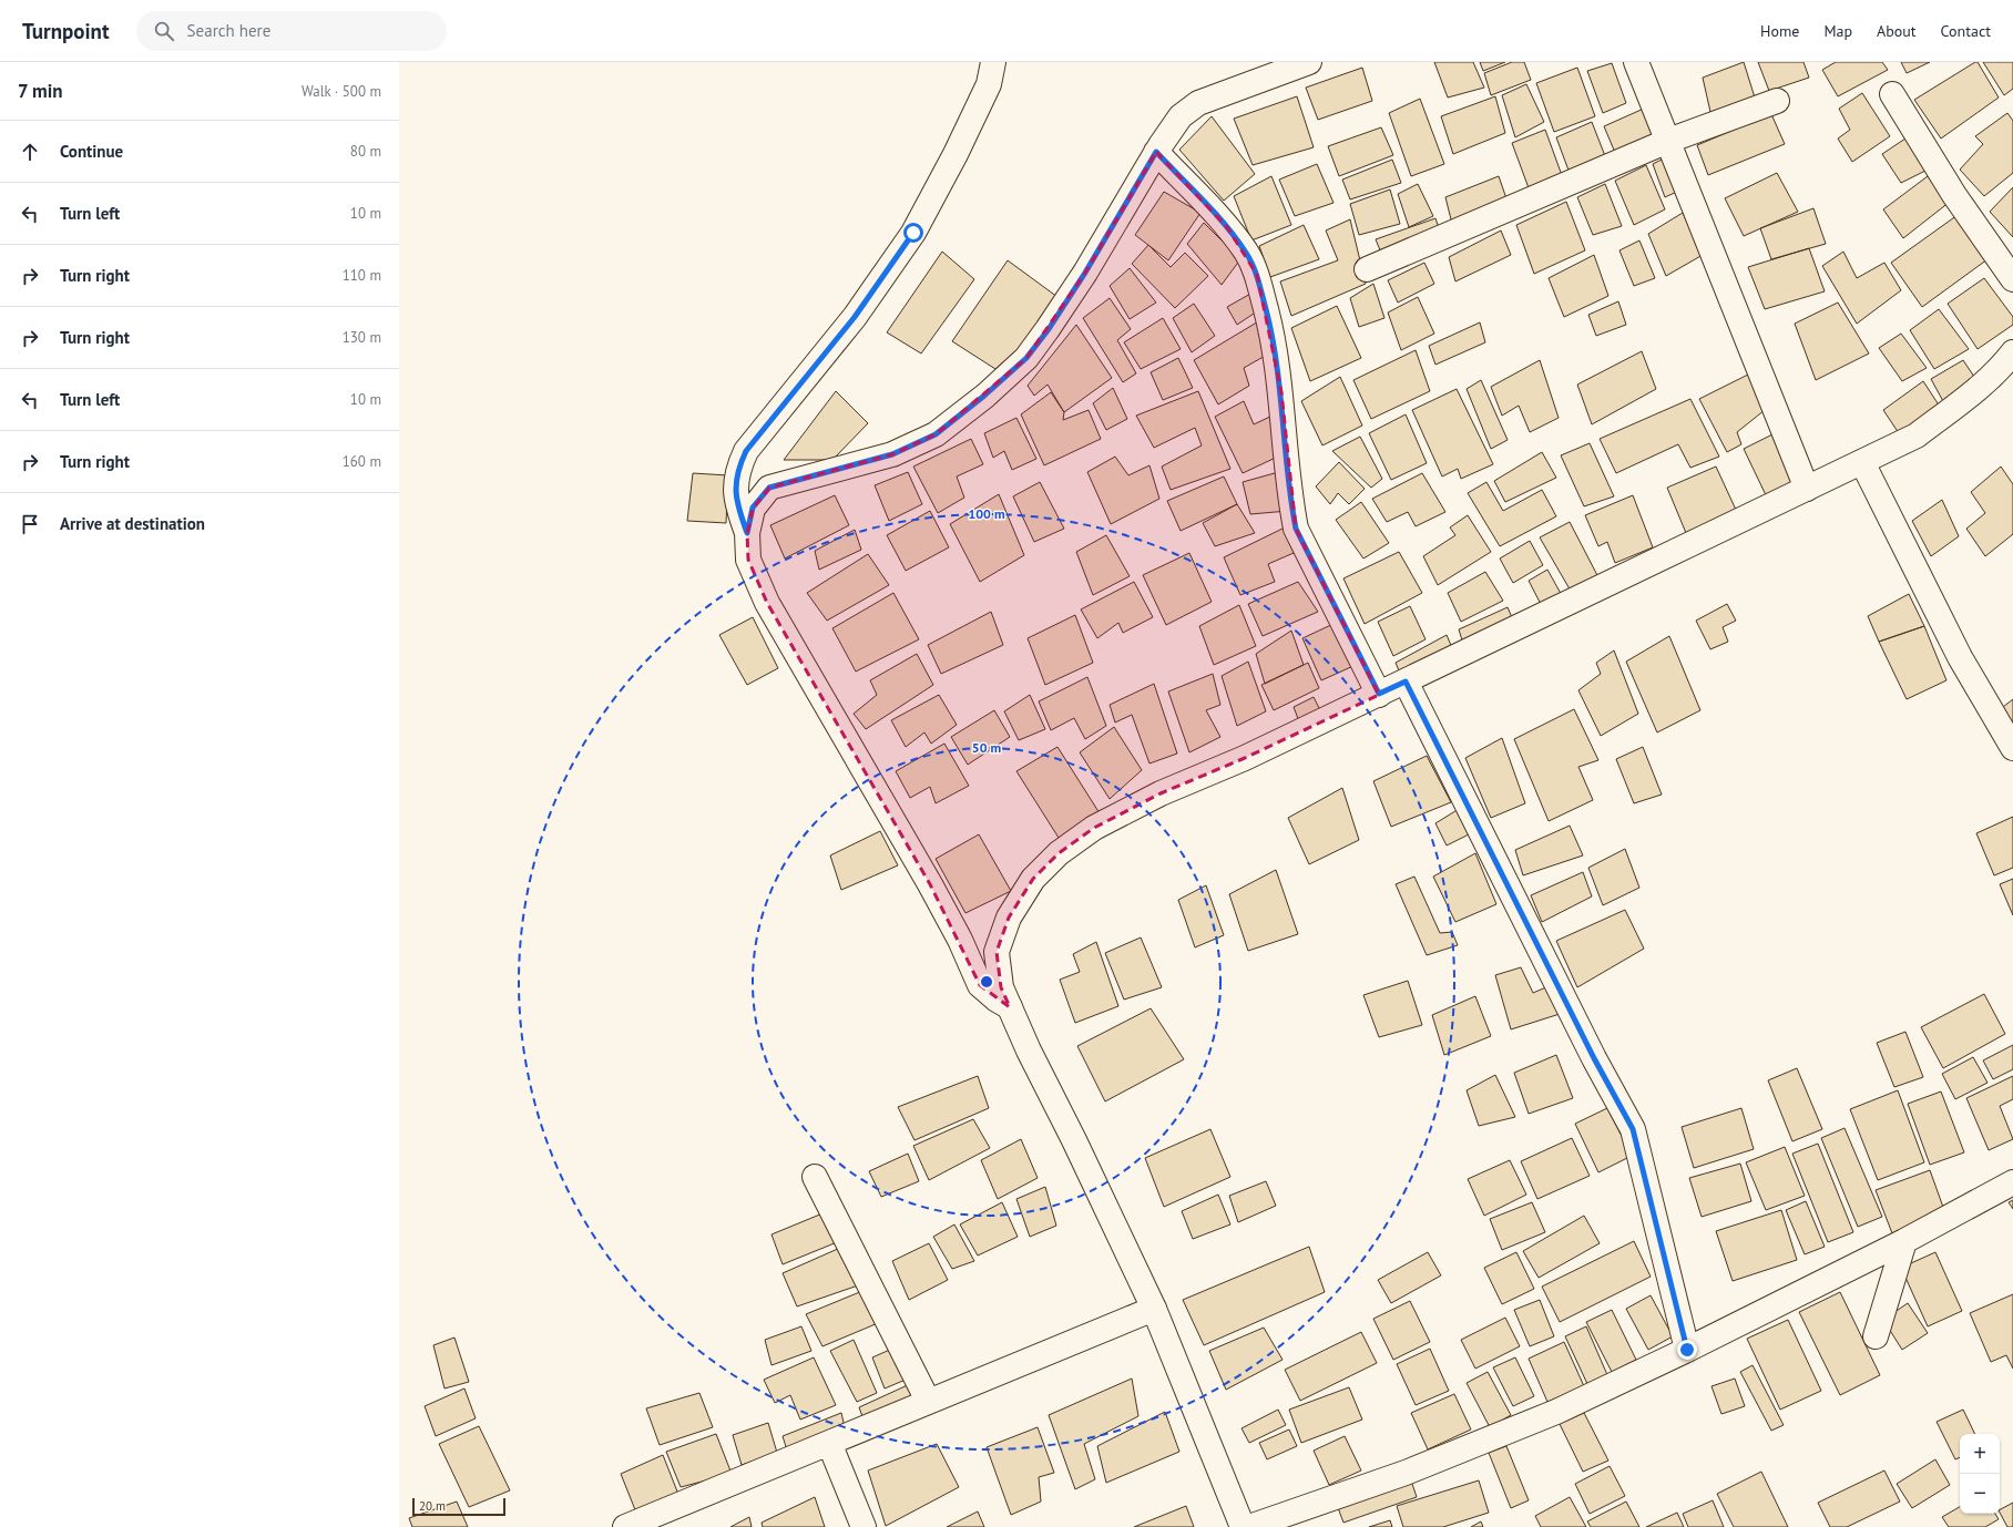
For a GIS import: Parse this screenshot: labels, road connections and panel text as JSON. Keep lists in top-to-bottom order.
{
  "scale_bar": "20 m",
  "page": {
    "header": "Turnpoint",
    "search": "Search here",
    "nav": [
      "Home",
      "Map",
      "About",
      "Contact"
    ],
    "heading": ["7 min", "Walk · 500 m"],
    "list": [
      ["Continue", "80 m"],
      ["Turn left", "10 m"],
      ["Turn right", "110 m"],
      ["Turn right", "130 m"],
      ["Turn left", "10 m"],
      ["Turn right", "160 m"],
      "Arrive at destination"
    ],
    "map_buttons": ["+", "−"],
    "scale": "20 m"
  },
  "rings": ["100 m", "50 m"]
}
